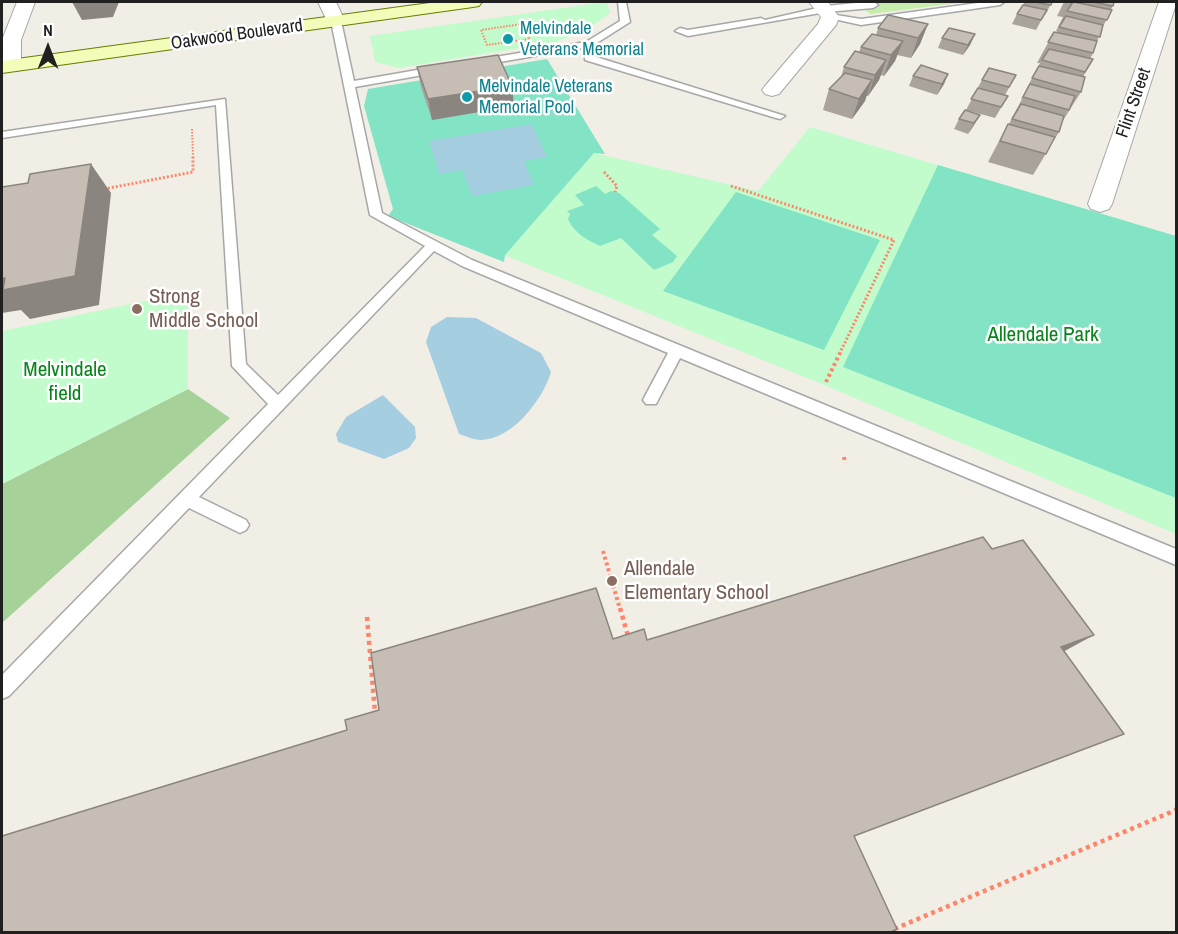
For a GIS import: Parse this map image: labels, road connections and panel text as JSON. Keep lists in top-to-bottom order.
{
  "streets": {
    "main road": ["Oakwood Boulevard"],
    "street": ["Flint Street"]
  },
  "parks": ["Allendale Park", "Melvindale field"],
  "places": [
    "Melvindale Veterans Memorial",
    "Melvindale Veterans Memorial Pool",
    "Strong Middle School",
    "Allendale Elementary School"
  ],
  "north": "top"
}
